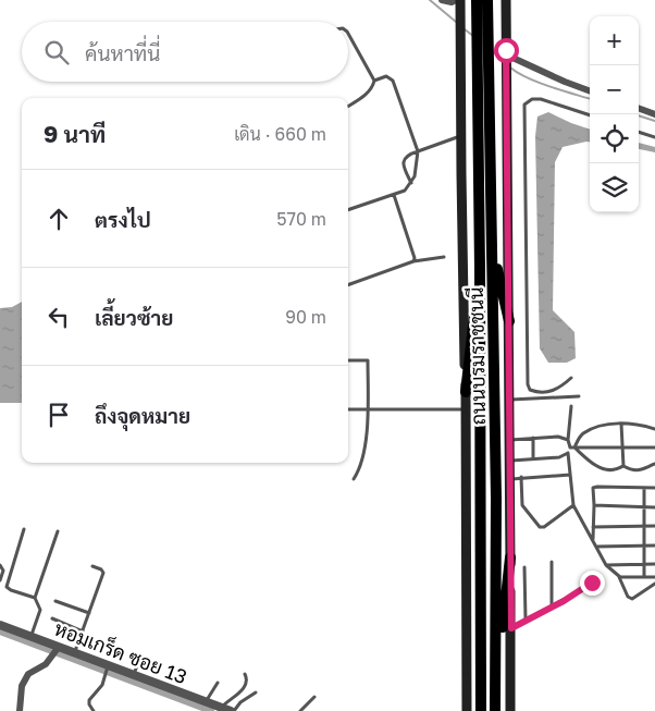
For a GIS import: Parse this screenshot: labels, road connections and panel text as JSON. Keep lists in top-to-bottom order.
{
  "streets": {
    "highway": ["ถนนบรมราชชนนี"],
    "street": ["หอมเกร็ด ซอย 13"]
  },
  "page": {
    "map_buttons": ["+", "−"],
    "search": "ค้นหาที่นี่",
    "heading": ["9 นาที", "เดิน · 660 m"],
    "list": [
      ["ตรงไป", "570 m"],
      ["เลี้ยวซ้าย", "90 m"],
      "ถึงจุดหมาย"
    ]
  }
}
